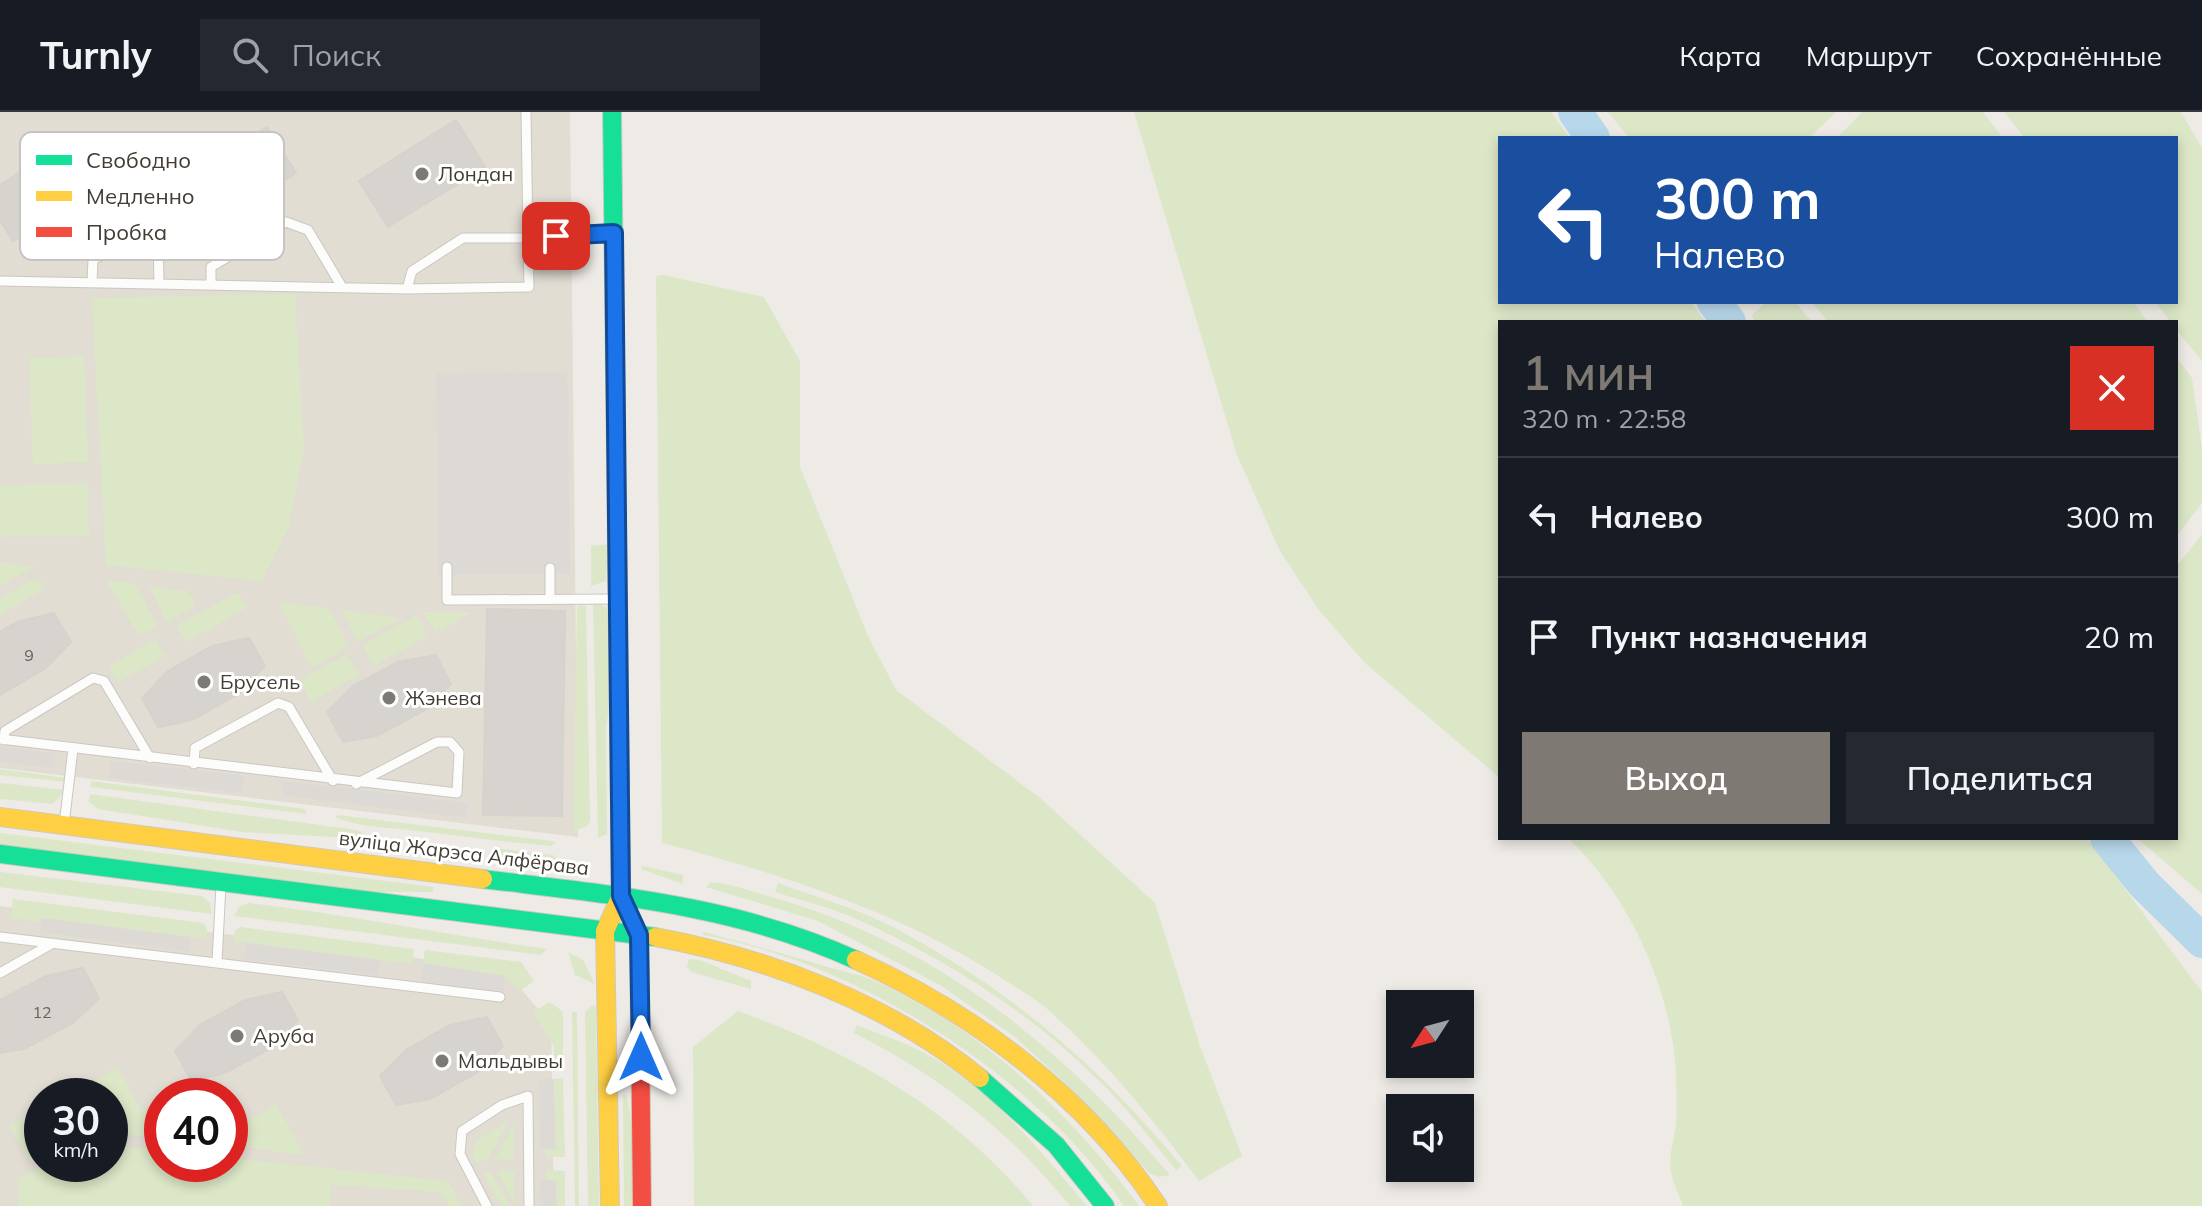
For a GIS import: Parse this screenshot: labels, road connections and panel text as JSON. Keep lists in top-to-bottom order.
{
  "streets": {
    "main road": ["вуліца Жарэса Алфёрава"]
  },
  "places": [
    "Лондан",
    "Брусель",
    "Жэнева",
    "Аруба",
    "Мальдывы"
  ],
  "house_numbers": ["9", "12"],
  "legend": ["Свободно", "Медленно", "Пробка"],
  "north": "bottom left",
  "page": {
    "header": "Turnly",
    "search": "Поиск",
    "nav": ["Карта", "Маршрут", "Сохранённые"],
    "turn": ["300 m", "Налево"],
    "heading": ["1 мин", "320 m · 22:58"],
    "list": [
      {
        "name": "Налево",
        "value": "300 m"
      },
      {
        "name": "Пункт назначения",
        "value": "20 m"
      }
    ],
    "buttons": ["Выход", "Поделиться"],
    "speed": "30 km/h",
    "limit": "40"
  }
}
